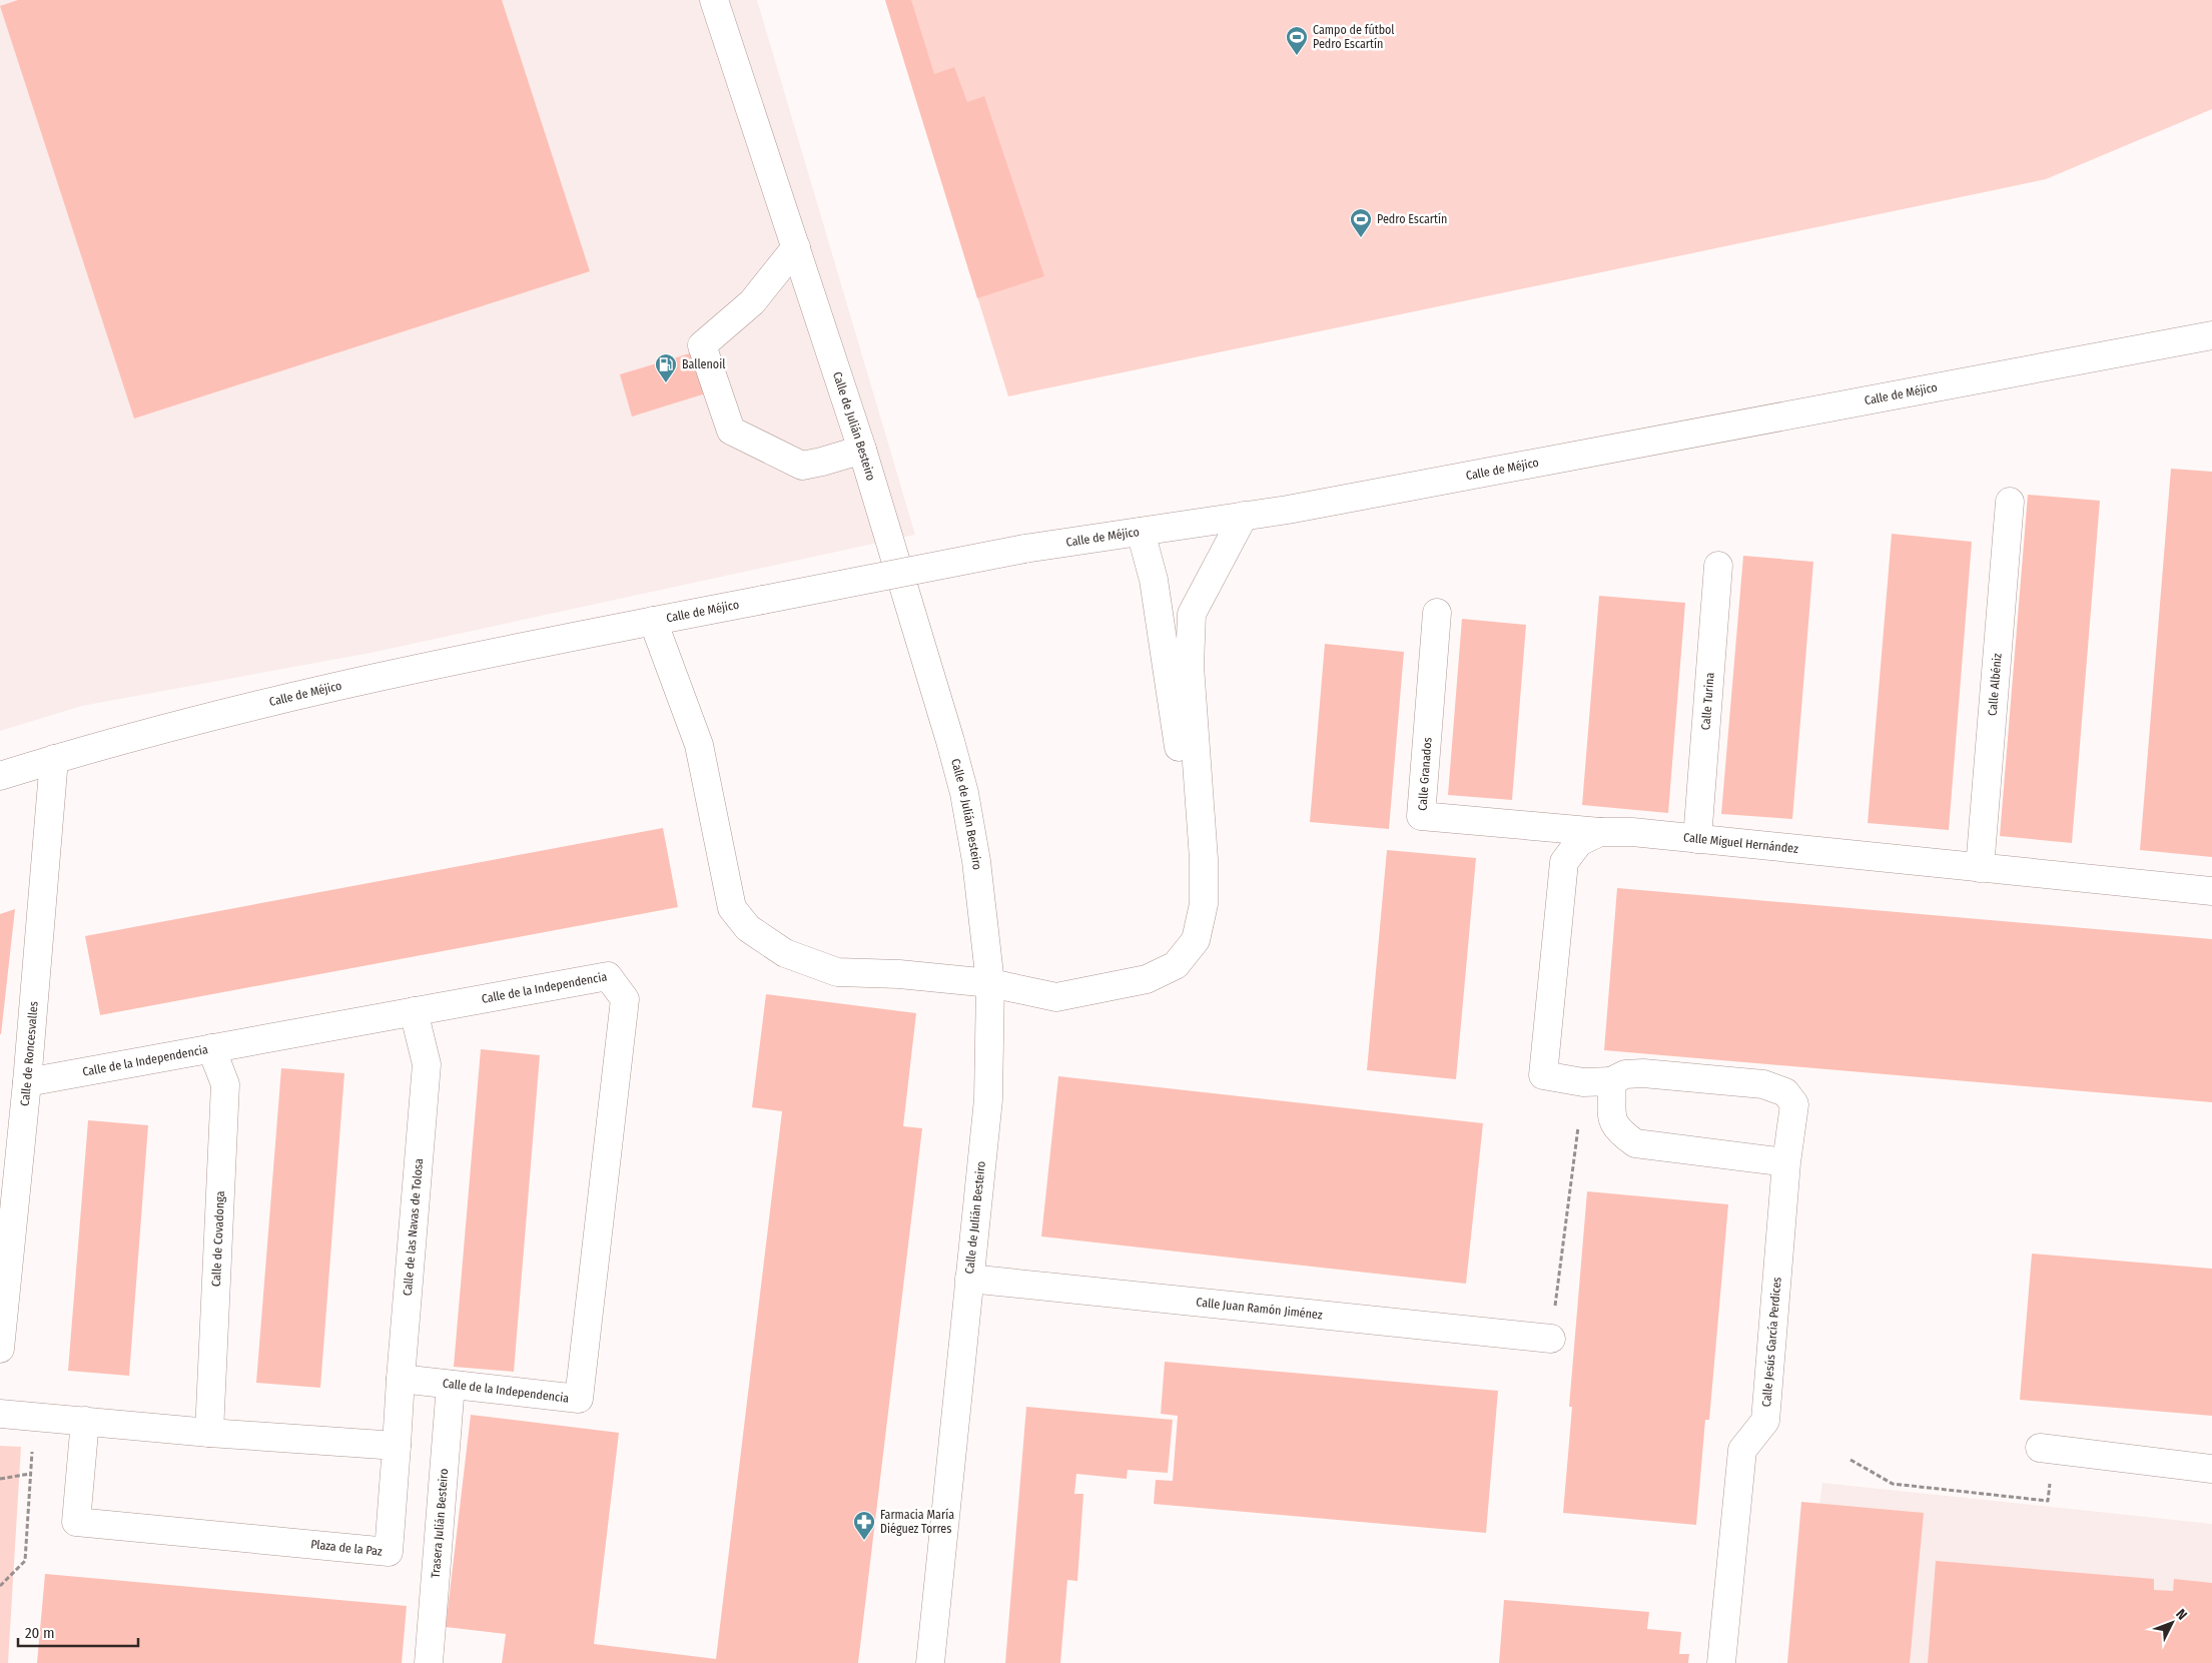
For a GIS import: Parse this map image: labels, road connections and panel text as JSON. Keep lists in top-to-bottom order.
{
  "streets": {
    "street": [
      "Calle de Méjico",
      "Calle de Julián Besteiro",
      "Calle Albéniz",
      "Calle Turina",
      "Calle Granados",
      "Calle Miguel Hernández",
      "Calle de la Independencia",
      "Calle de Roncesvalles",
      "Calle de las Navas de Tolosa",
      "Calle de Covadonga",
      "Calle Juan Ramón Jiménez",
      "Calle Jesús García Perdices",
      "Trasera Julián Besteiro",
      "Plaza de la Paz"
    ]
  },
  "crossings": [
    ["Calle de Méjico", "Calle de Roncesvalles"],
    ["Calle de Julián Besteiro", "Calle Juan Ramón Jiménez"],
    ["Calle Albéniz", "Calle Miguel Hernández"],
    ["Calle Turina", "Calle Miguel Hernández"],
    ["Calle Granados", "Calle Miguel Hernández"],
    ["Calle Miguel Hernández", "Calle Jesús García Perdices"],
    ["Calle de la Independencia", "Calle de Roncesvalles"],
    ["Calle de la Independencia", "Calle de las Navas de Tolosa"],
    ["Calle de la Independencia", "Calle de Covadonga"],
    ["Calle de la Independencia", "Trasera Julián Besteiro"],
    ["Calle de las Navas de Tolosa", "Plaza de la Paz"]
  ],
  "places": {
    "sports": ["Campo de fútbol Pedro Escartín", "Pedro Escartín"],
    "fuel station": ["Ballenoil"],
    "pharmacy": ["Farmacia María Diéguez Torres"]
  },
  "scale_bar": "20 m",
  "north": "top right"
}
